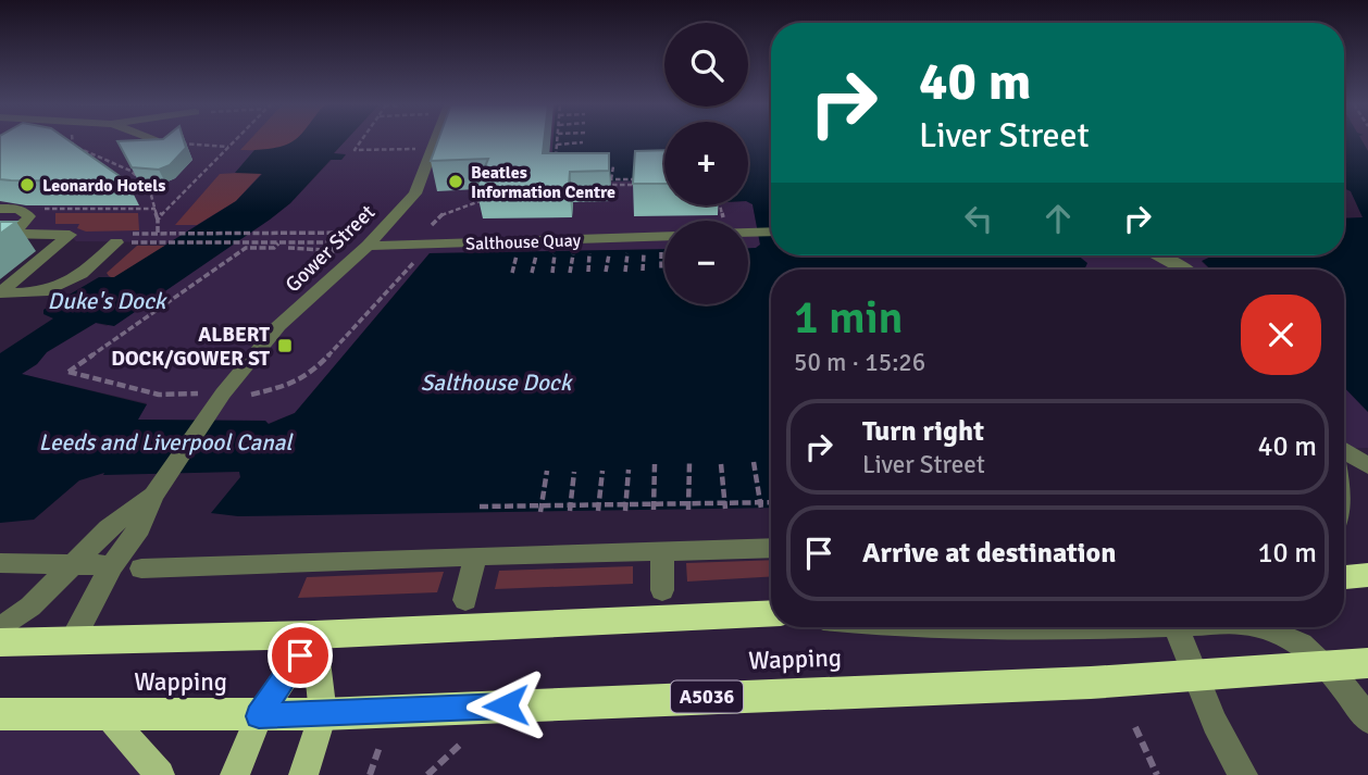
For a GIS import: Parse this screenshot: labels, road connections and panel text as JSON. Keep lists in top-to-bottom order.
{
  "streets": {
    "highway": ["Wapping", "A5036"],
    "street": ["Salthouse Quay", "Gower Street"]
  },
  "crossings": [
    ["Salthouse Quay", "Gower Street"],
    ["Wapping", "A5036"]
  ],
  "water": ["Duke's Dock", "Salthouse Dock", "Leeds and Liverpool Canal"],
  "places": {
    "other": ["Beatles Information Centre", "Leonardo Hotels"],
    "transit": ["ALBERT DOCK/GOWER ST"]
  },
  "page": {
    "map_buttons": ["+", "−"],
    "turn": ["40 m", "Liver Street"],
    "heading": ["1 min", "50 m · 15:26"],
    "list": [
      {
        "name": "Turn right",
        "note": "Liver Street",
        "value": "40 m"
      },
      {
        "name": "Arrive at destination",
        "value": "10 m"
      }
    ]
  }
}
